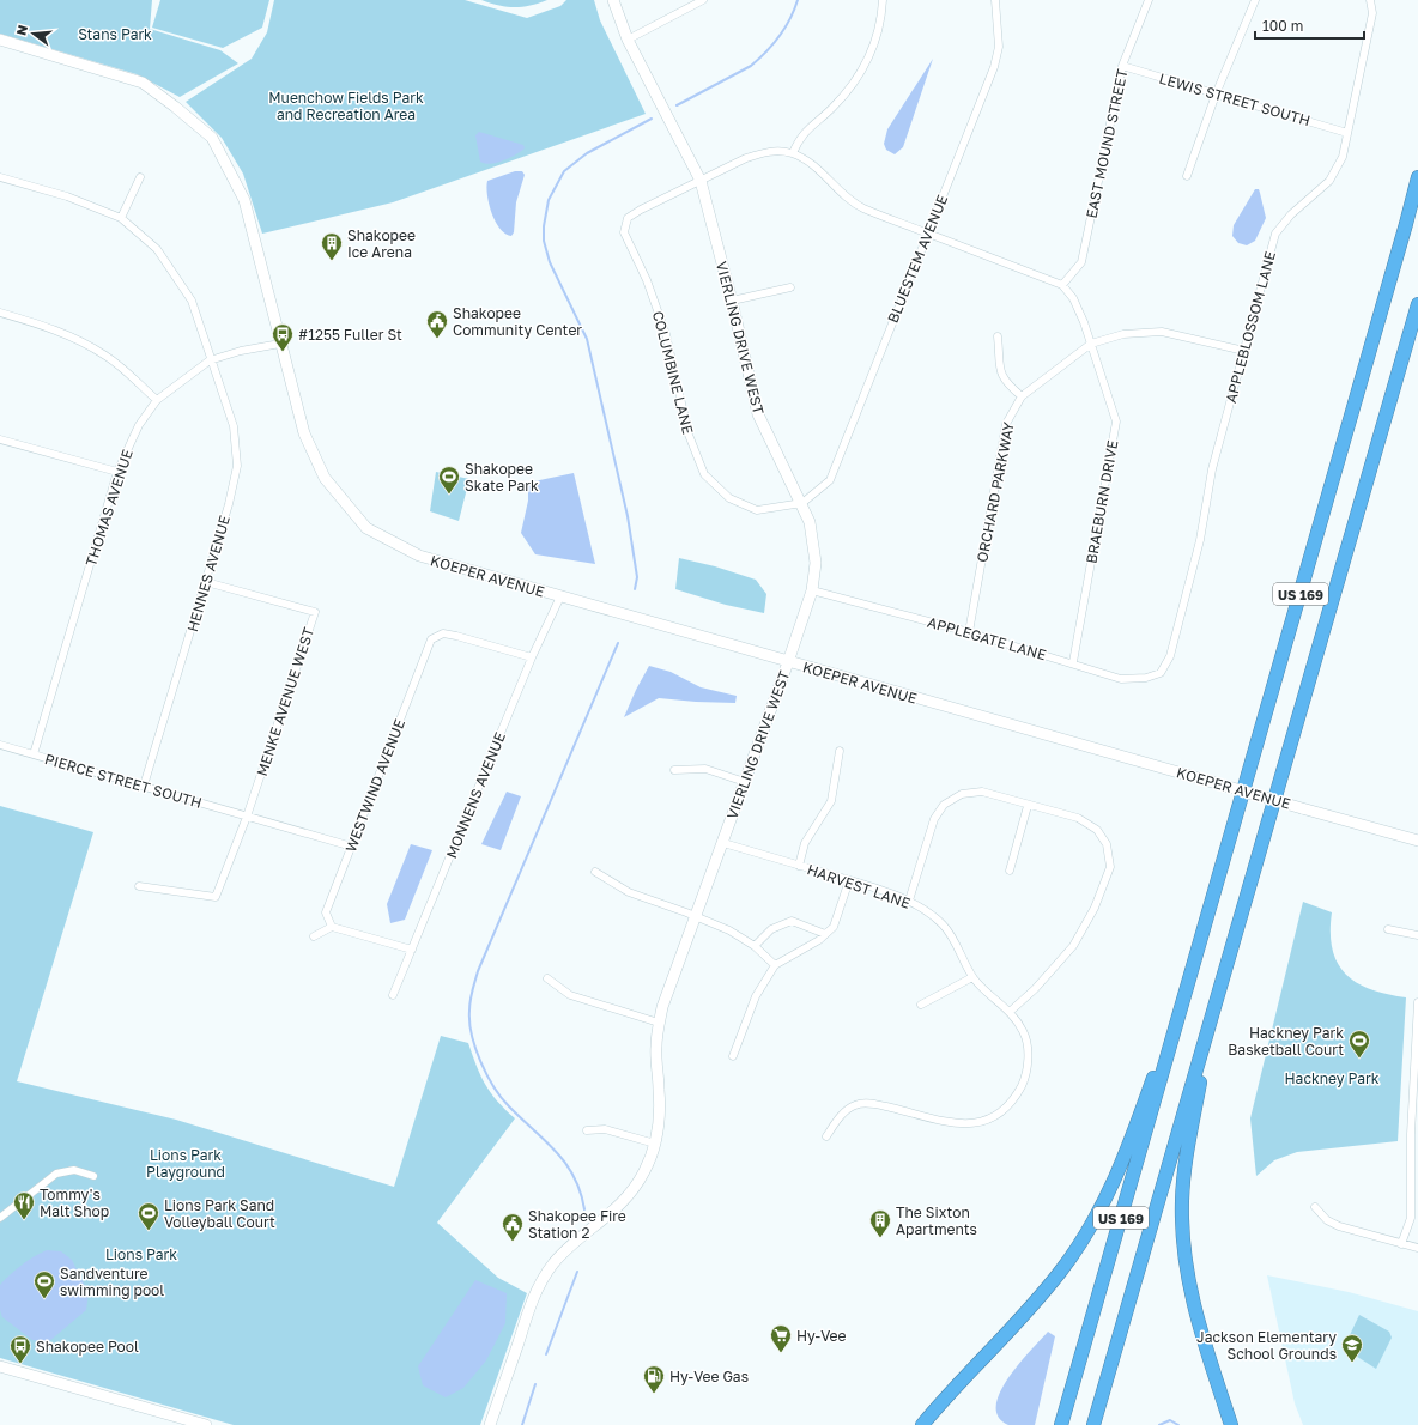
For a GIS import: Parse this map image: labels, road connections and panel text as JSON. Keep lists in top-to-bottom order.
{
  "streets": {
    "highway": ["US 169"],
    "street": [
      "LEWIS STREET SOUTH",
      "EAST MOUND STREET",
      "BLUESTEM AVENUE",
      "APPLEBLOSSOM LANE",
      "VIERLING DRIVE WEST",
      "COLUMBINE LANE",
      "ORCHARD PARKWAY",
      "BRAEBURN DRIVE",
      "THOMAS AVENUE",
      "HENNES AVENUE",
      "KOEPER AVENUE",
      "APPLEGATE LANE",
      "MENKE AVENUE WEST",
      "PIERCE STREET SOUTH",
      "WESTWIND AVENUE",
      "MONNENS AVENUE",
      "HARVEST LANE"
    ]
  },
  "crossings": [
    ["LEWIS STREET SOUTH", "EAST MOUND STREET"],
    ["LEWIS STREET SOUTH", "APPLEBLOSSOM LANE"],
    ["EAST MOUND STREET", "BRAEBURN DRIVE"],
    ["BLUESTEM AVENUE", "VIERLING DRIVE WEST"],
    ["BLUESTEM AVENUE", "COLUMBINE LANE"],
    ["APPLEBLOSSOM LANE", "ORCHARD PARKWAY"],
    ["APPLEBLOSSOM LANE", "APPLEGATE LANE"],
    ["VIERLING DRIVE WEST", "COLUMBINE LANE"],
    ["VIERLING DRIVE WEST", "KOEPER AVENUE"],
    ["VIERLING DRIVE WEST", "APPLEGATE LANE"],
    ["VIERLING DRIVE WEST", "HARVEST LANE"],
    ["ORCHARD PARKWAY", "BRAEBURN DRIVE"],
    ["ORCHARD PARKWAY", "APPLEGATE LANE"],
    ["BRAEBURN DRIVE", "APPLEGATE LANE"],
    ["THOMAS AVENUE", "HENNES AVENUE"],
    ["THOMAS AVENUE", "KOEPER AVENUE"],
    ["THOMAS AVENUE", "PIERCE STREET SOUTH"],
    ["HENNES AVENUE", "MENKE AVENUE WEST"],
    ["HENNES AVENUE", "PIERCE STREET SOUTH"],
    ["KOEPER AVENUE", "MONNENS AVENUE"],
    ["MENKE AVENUE WEST", "PIERCE STREET SOUTH"],
    ["PIERCE STREET SOUTH", "WESTWIND AVENUE"],
    ["WESTWIND AVENUE", "MONNENS AVENUE"]
  ],
  "parks": [
    "Stans Park",
    "Muenchow Fields Park and Recreation Area",
    "Hackney Park",
    "Lions Park Playground",
    "Lions Park"
  ],
  "places": {
    "building": ["Shakopee Ice Arena", "The Sixton Apartments"],
    "public building": ["Shakopee Community Center", "Shakopee Fire Station 2"],
    "bus stop": ["#1255 Fuller St", "Shakopee Pool"],
    "sports": [
      "Shakopee Skate Park",
      "Hackney Park Basketball Court",
      "Lions Park Sand Volleyball Court",
      "Sandventure swimming pool"
    ],
    "restaurant": ["Tommy's Malt Shop"],
    "supermarket": ["Hy-Vee"],
    "school or university": ["Jackson Elementary School Grounds"],
    "fuel station": ["Hy-Vee Gas"]
  },
  "scale_bar": "100 m",
  "north": "left"
}
